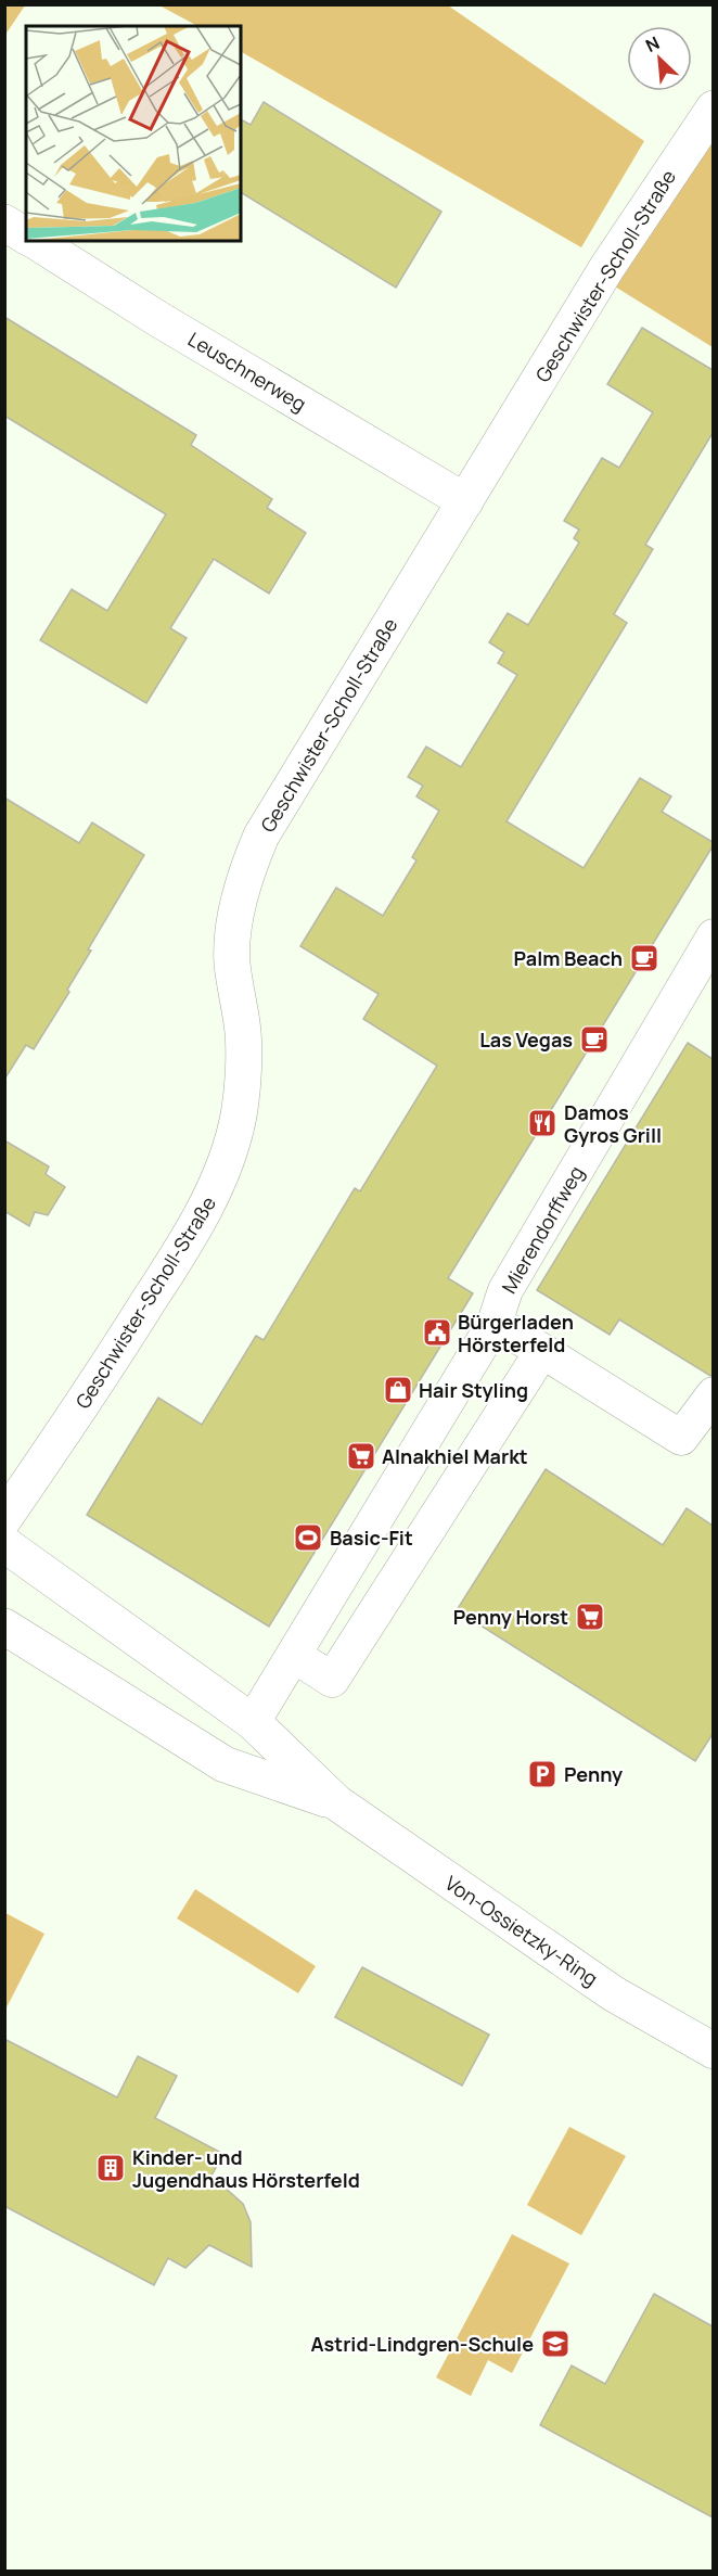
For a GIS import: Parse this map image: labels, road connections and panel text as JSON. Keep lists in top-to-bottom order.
{
  "streets": {
    "street": [
      "Geschwister-Scholl-Straße",
      "Leuschnerweg",
      "Mierendorffweg",
      "Von-Ossietzky-Ring"
    ]
  },
  "crossings": [
    ["Geschwister-Scholl-Straße", "Leuschnerweg"],
    ["Mierendorffweg", "Von-Ossietzky-Ring"]
  ],
  "places": {
    "cafe": ["Palm Beach", "Las Vegas"],
    "restaurant": ["Damos Gyros Grill"],
    "public building": ["Bürgerladen Hörsterfeld"],
    "shop": ["Hair Styling"],
    "supermarket": ["Alnakhiel Markt", "Penny Horst"],
    "sports": ["Basic-Fit"],
    "parking": ["Penny"],
    "building": ["Kinder- und Jugendhaus Hörsterfeld"],
    "school or university": ["Astrid-Lindgren-Schule"]
  },
  "north": "top left"
}
